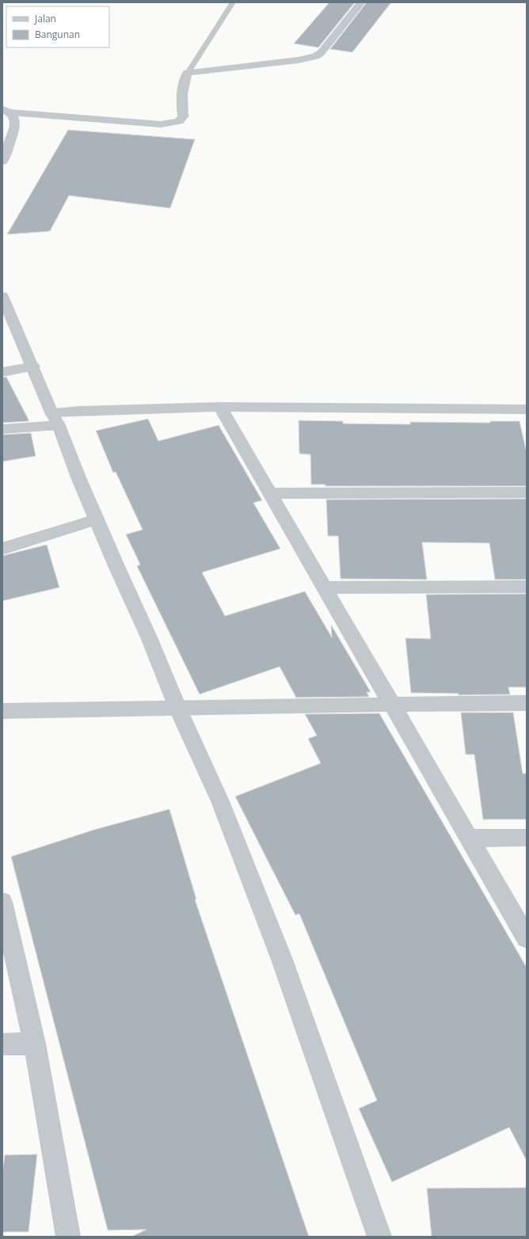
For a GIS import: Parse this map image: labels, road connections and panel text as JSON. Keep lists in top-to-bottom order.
{
  "legend": ["Jalan", "Bangunan"]
}
